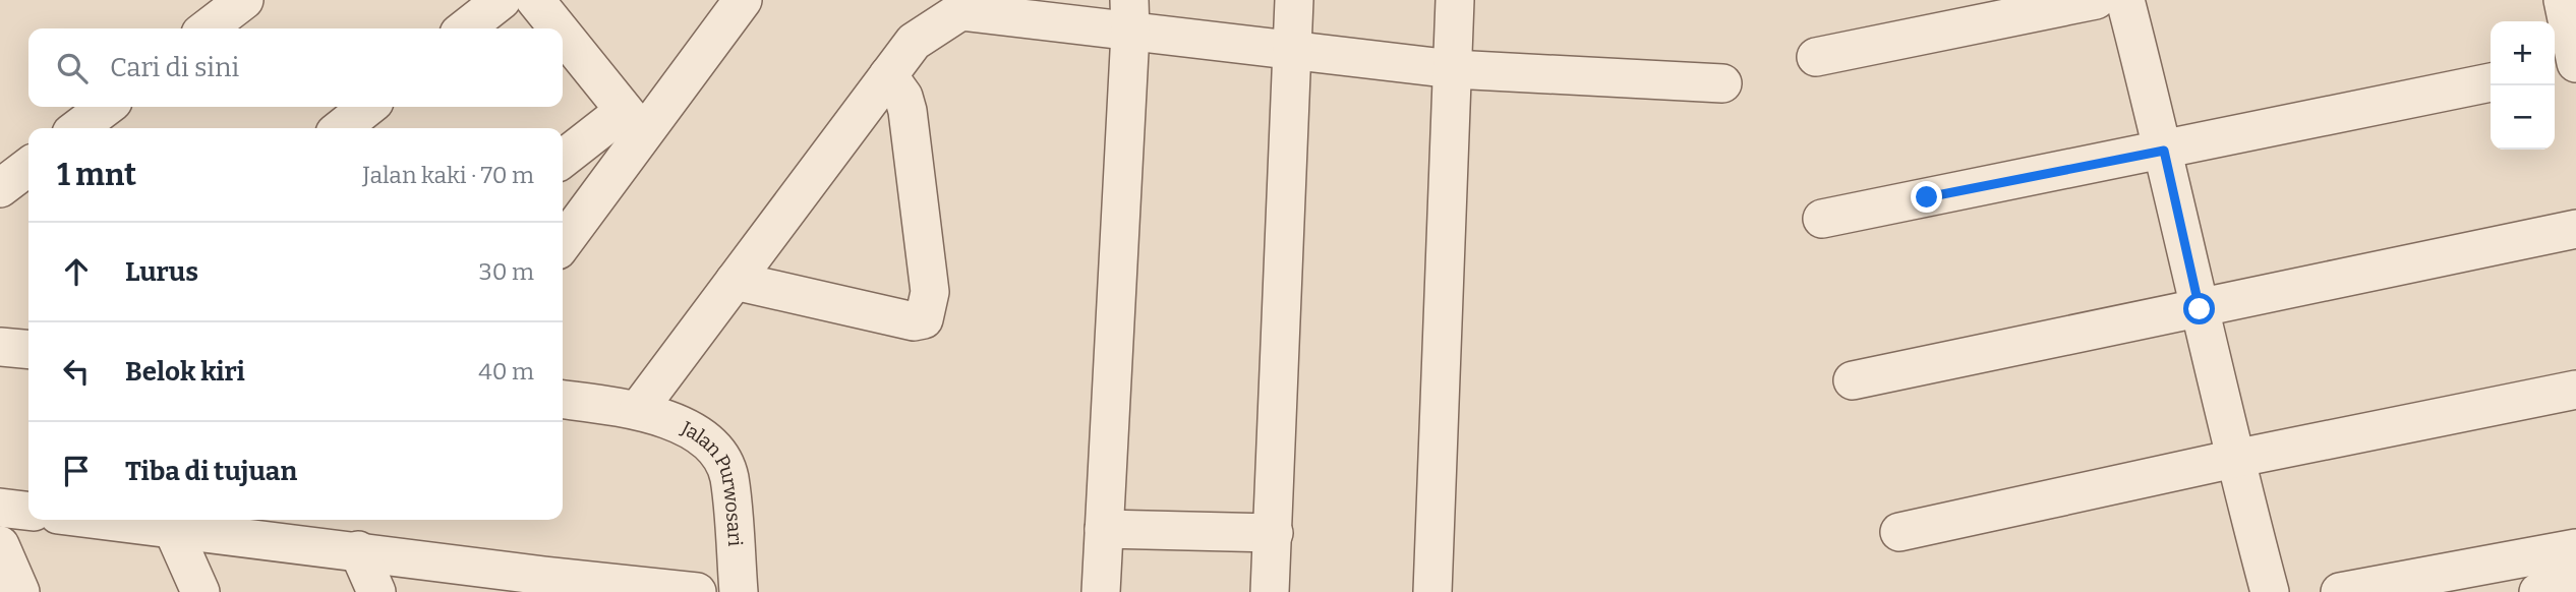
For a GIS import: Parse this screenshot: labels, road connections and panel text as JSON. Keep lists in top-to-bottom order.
{
  "streets": {
    "street": ["Jalan Purwosari"]
  },
  "page": {
    "map_buttons": ["+", "−"],
    "search": "Cari di sini",
    "heading": ["1 mnt", "Jalan kaki · 70 m"],
    "list": [
      ["Lurus", "30 m"],
      ["Belok kiri", "40 m"],
      "Tiba di tujuan"
    ]
  }
}
